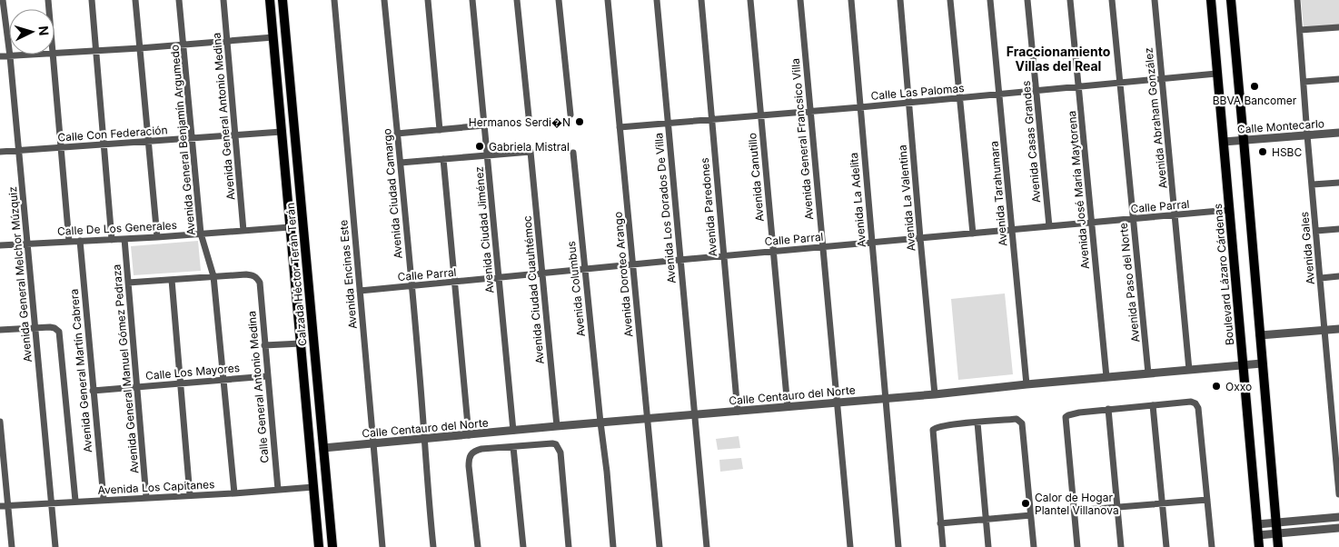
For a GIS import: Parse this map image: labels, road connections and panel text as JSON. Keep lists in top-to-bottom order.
{
  "streets": {
    "main road": ["Calzada Héctor Terán Terán", "Boulevard Lázaro Cárdenas"],
    "street": [
      "Calle Las Palomas",
      "Avenida General Antonio Medina",
      "Avenida Abraham González",
      "Calle Montecarlo",
      "Calle Con Federación",
      "Avenida General Francsico Villa",
      "Avenida General Benjamín Argumedo",
      "Avenida Casas Grandes",
      "Avenida Canutillo",
      "Avenida José María Maytorena",
      "Avenida Ciudad Camargo",
      "Avenida Tarahumara",
      "Avenida La Valentina",
      "Avenida La Adelita",
      "Calle Parral",
      "Avenida Paredones",
      "Avenida Los Dorados De Villa",
      "Calle De Los Generales",
      "Avenida Ciudad Jiménez",
      "Avenida Gales",
      "Avenida General Melchor Múzquiz",
      "Avenida Encinas Este",
      "Avenida Doroteo Arango",
      "Avenida Paso del Norte",
      "Avenida Columbus",
      "Avenida Ciudad Cuauhtémoc",
      "Avenida General Manuel Gómez Pedraza",
      "Avenida General Martín Cabrera",
      "Calle Los Mayores",
      "Calle General Antonio Medina",
      "Calle Centauro del Norte",
      "Avenida Los Capitanes"
    ]
  },
  "crossings": [
    ["Calle Las Palomas", "Avenida Abraham González"],
    ["Calle Las Palomas", "Avenida General Francsico Villa"],
    ["Calle Las Palomas", "Avenida Casas Grandes"],
    ["Calle Las Palomas", "Avenida Canutillo"],
    ["Calle Las Palomas", "Avenida José María Maytorena"],
    ["Calle Las Palomas", "Avenida Tarahumara"],
    ["Calle Las Palomas", "Avenida La Valentina"],
    ["Calle Las Palomas", "Avenida La Adelita"],
    ["Calle Las Palomas", "Avenida Paredones"],
    ["Calle Las Palomas", "Avenida Los Dorados De Villa"],
    ["Calle Las Palomas", "Avenida Doroteo Arango"],
    ["Calle Las Palomas", "Boulevard Lázaro Cárdenas"],
    ["Calle Las Palomas", "Avenida Paso del Norte"],
    ["Avenida General Antonio Medina", "Calle Con Federación"],
    ["Avenida General Antonio Medina", "Calle De Los Generales"],
    ["Avenida Abraham González", "Calle Parral"],
    ["Avenida Abraham González", "Calle Centauro del Norte"],
    ["Calle Montecarlo", "Avenida Gales"],
    ["Calle Montecarlo", "Boulevard Lázaro Cárdenas"],
    ["Calle Con Federación", "Avenida General Benjamín Argumedo"],
    ["Calle Con Federación", "Avenida General Melchor Múzquiz"],
    ["Calle Con Federación", "Calzada Héctor Terán Terán"],
    ["Avenida General Francsico Villa", "Calle Parral"],
    ["Avenida General Francsico Villa", "Calle Centauro del Norte"],
    ["Avenida General Benjamín Argumedo", "Calle De Los Generales"],
    ["Avenida General Benjamín Argumedo", "Calle Los Mayores"],
    ["Avenida General Benjamín Argumedo", "Calle General Antonio Medina"],
    ["Avenida General Benjamín Argumedo", "Avenida Los Capitanes"],
    ["Avenida Casas Grandes", "Calle Parral"],
    ["Avenida Canutillo", "Calle Parral"],
    ["Avenida Canutillo", "Calle Centauro del Norte"],
    ["Avenida José María Maytorena", "Calle Parral"],
    ["Avenida José María Maytorena", "Calle Centauro del Norte"],
    ["Avenida Ciudad Camargo", "Calle Parral"],
    ["Avenida Ciudad Camargo", "Calle Centauro del Norte"],
    ["Avenida Tarahumara", "Calle Parral"],
    ["Avenida Tarahumara", "Calle Centauro del Norte"],
    ["Avenida La Valentina", "Calle Parral"],
    ["Avenida La Valentina", "Calle Centauro del Norte"],
    ["Avenida La Adelita", "Calle Parral"],
    ["Avenida La Adelita", "Calle Centauro del Norte"],
    ["Calle Parral", "Avenida Paredones"],
    ["Calle Parral", "Avenida Los Dorados De Villa"],
    ["Calle Parral", "Avenida Ciudad Jiménez"],
    ["Calle Parral", "Avenida Encinas Este"],
    ["Calle Parral", "Avenida Doroteo Arango"],
    ["Calle Parral", "Boulevard Lázaro Cárdenas"],
    ["Calle Parral", "Avenida Paso del Norte"],
    ["Calle Parral", "Avenida Columbus"],
    ["Calle Parral", "Avenida Ciudad Cuauhtémoc"],
    ["Avenida Paredones", "Calle Centauro del Norte"],
    ["Avenida Los Dorados De Villa", "Calle Centauro del Norte"],
    ["Calle De Los Generales", "Avenida General Melchor Múzquiz"],
    ["Calle De Los Generales", "Calzada Héctor Terán Terán"],
    ["Calle De Los Generales", "Avenida General Manuel Gómez Pedraza"],
    ["Calle De Los Generales", "Avenida General Martín Cabrera"],
    ["Avenida Ciudad Jiménez", "Avenida Ciudad Cuauhtémoc"],
    ["Avenida Ciudad Jiménez", "Calle Centauro del Norte"],
    ["Avenida General Melchor Múzquiz", "Avenida Los Capitanes"],
    ["Calzada Héctor Terán Terán", "Calle Centauro del Norte"],
    ["Calzada Héctor Terán Terán", "Avenida Los Capitanes"],
    ["Avenida Encinas Este", "Calle Centauro del Norte"],
    ["Avenida Doroteo Arango", "Calle Centauro del Norte"],
    ["Boulevard Lázaro Cárdenas", "Calle Centauro del Norte"],
    ["Avenida Paso del Norte", "Calle Centauro del Norte"],
    ["Avenida Columbus", "Calle Centauro del Norte"],
    ["Avenida Ciudad Cuauhtémoc", "Calle Centauro del Norte"],
    ["Avenida General Manuel Gómez Pedraza", "Calle Los Mayores"],
    ["Avenida General Manuel Gómez Pedraza", "Avenida Los Capitanes"],
    ["Avenida General Martín Cabrera", "Calle Los Mayores"],
    ["Avenida General Martín Cabrera", "Avenida Los Capitanes"],
    ["Calle Los Mayores", "Calle General Antonio Medina"],
    ["Calle General Antonio Medina", "Avenida Los Capitanes"]
  ],
  "districts": ["Fraccionamiento Villas del Real"],
  "places": [
    "BBVA Bancomer",
    "Hermanos Serdi�N",
    "Gabriela Mistral",
    "HSBC",
    "Oxxo",
    "Calor de Hogar Plantel Villanova"
  ],
  "north": "right"
}
